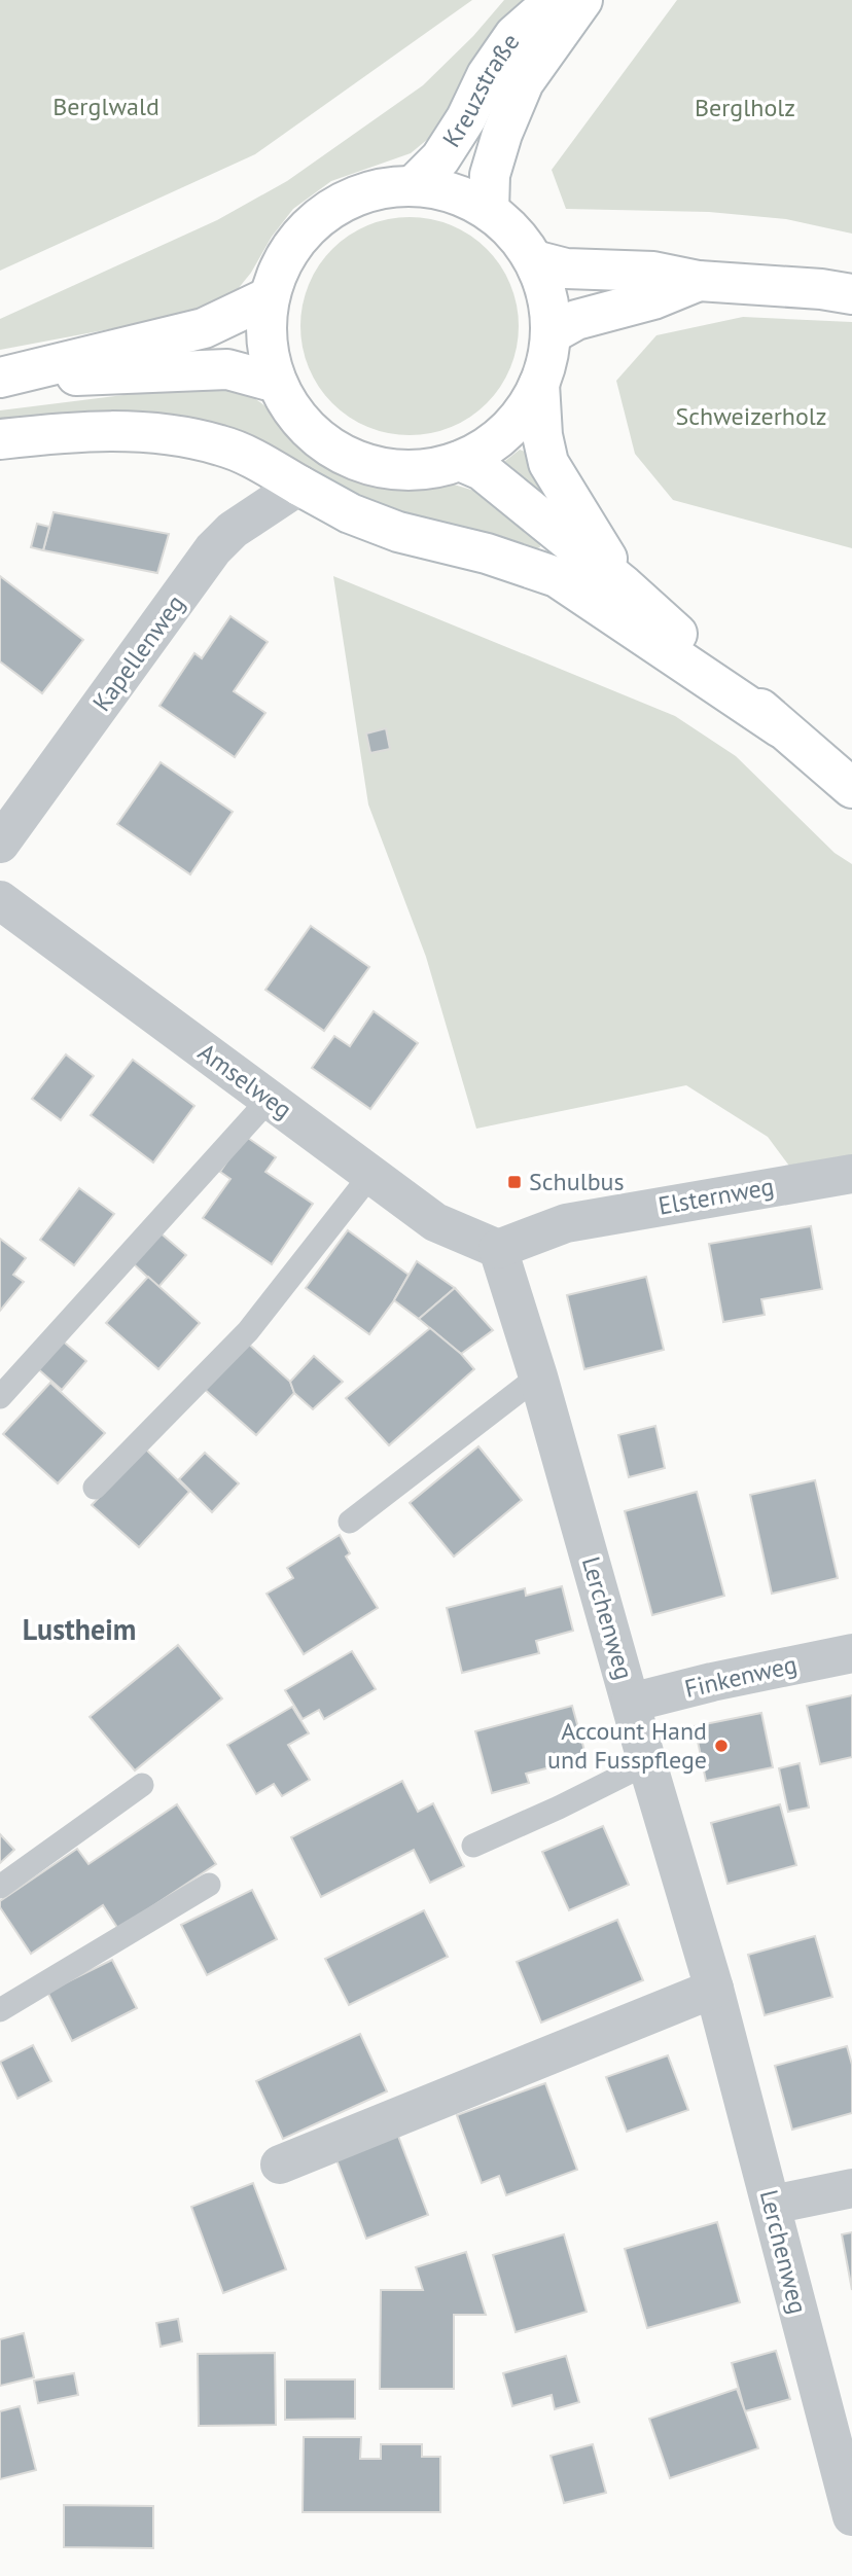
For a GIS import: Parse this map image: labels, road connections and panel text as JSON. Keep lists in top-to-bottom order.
{
  "streets": {
    "main road": ["Kreuzstraße"],
    "street": [
      "Kapellenweg",
      "Amselweg",
      "Elsternweg",
      "Lerchenweg",
      "Finkenweg"
    ]
  },
  "crossings": [
    ["Amselweg", "Elsternweg"],
    ["Amselweg", "Lerchenweg"],
    ["Elsternweg", "Lerchenweg"],
    ["Lerchenweg", "Finkenweg"]
  ],
  "districts": ["Lustheim"],
  "parks": ["Berglwald", "Berglholz", "Schweizerholz"],
  "places": {
    "transit": ["Schulbus"],
    "other": ["Account Hand und Fusspflege"]
  }
}
